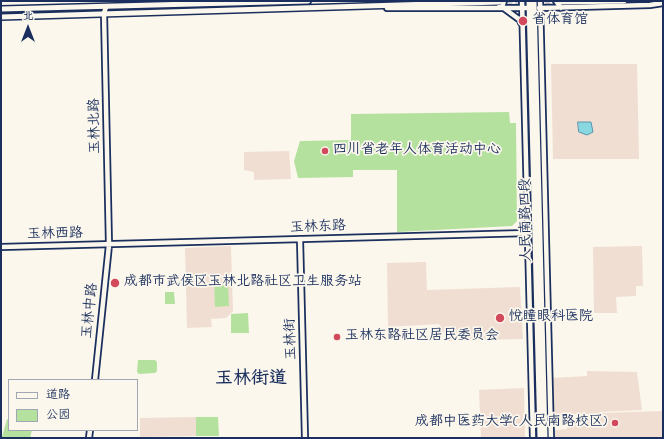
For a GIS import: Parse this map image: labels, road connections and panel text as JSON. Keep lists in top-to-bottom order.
{
  "streets": {
    "main road": ["人民南路四段"],
    "street": [
      "玉林北路",
      "玉林东路",
      "玉林西路",
      "玉林中路",
      "玉林街"
    ]
  },
  "crossings": [
    ["玉林北路", "玉林东路"],
    ["玉林北路", "玉林西路"],
    ["玉林北路", "玉林中路"],
    ["人民南路四段", "玉林东路"],
    ["玉林东路", "玉林西路"],
    ["玉林东路", "玉林中路"],
    ["玉林东路", "玉林街"],
    ["玉林西路", "玉林中路"]
  ],
  "districts": ["玉林街道"],
  "places": [
    "省体育馆",
    "四川省老年人体育活动中心",
    "成都市武侯区玉林北路社区卫生服务站",
    "悦瞳眼科医院",
    "玉林东路社区居民委员会",
    "成都中医药大学(人民南路校区)"
  ],
  "legend": ["道路", "公园"],
  "north": "top"
}
